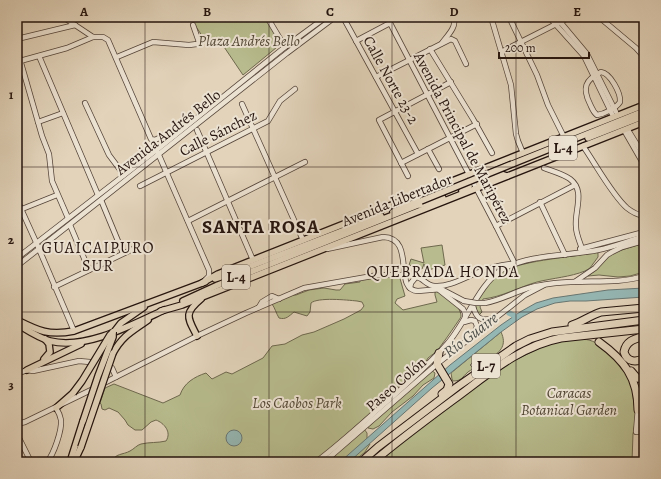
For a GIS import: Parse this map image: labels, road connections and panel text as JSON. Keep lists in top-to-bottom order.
{
  "streets": {
    "highway": ["L-7"],
    "main road": ["L-4", "Avenida Libertador"],
    "street": [
      "Calle Norte 23-2",
      "Avenida Andrés Bello",
      "Calle Sánchez",
      "Avenida Principal de Maripérez",
      "Paseo Colón"
    ]
  },
  "crossings": [
    ["Avenida Principal de Maripérez", "Avenida Libertador"],
    ["Avenida Principal de Maripérez", "Paseo Colón"],
    ["L-4", "Avenida Libertador"]
  ],
  "districts": ["SANTA ROSA", "GUAICAIPURO SUR", "QUEBRADA HONDA"],
  "water": ["Río Guaire"],
  "parks": ["Plaza Andrés Bello", "Caracas Botanical Garden", "Los Caobos Park"],
  "scale_bar": "200 m",
  "grid": {
    "columns": [
      "A",
      "B",
      "C",
      "D",
      "E"
    ],
    "rows": ["1", "2", "3"]
  }
}
